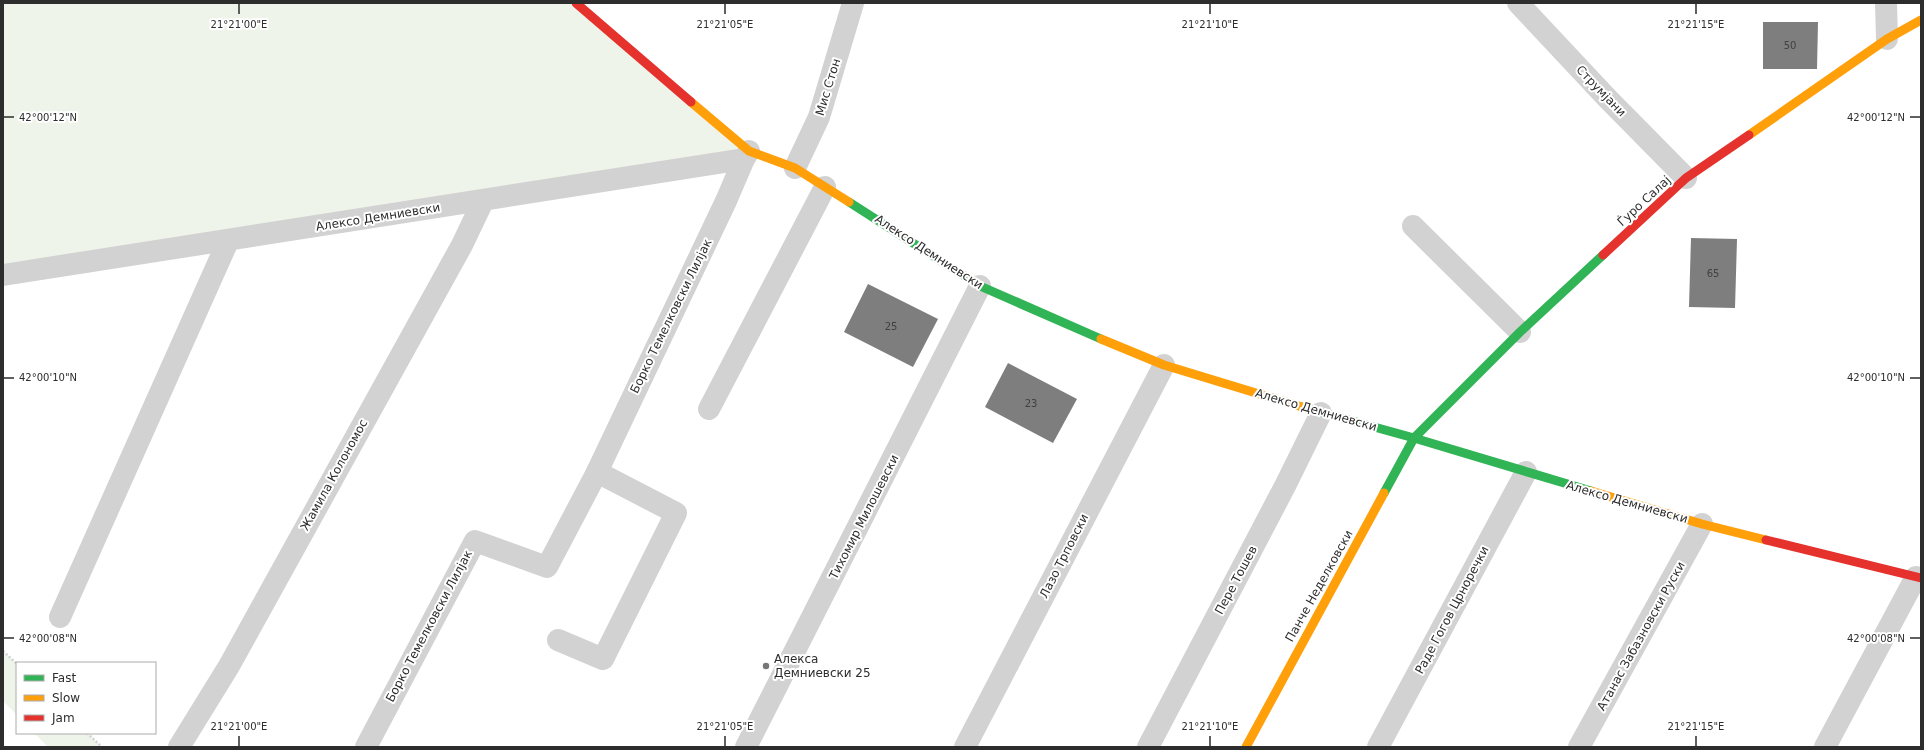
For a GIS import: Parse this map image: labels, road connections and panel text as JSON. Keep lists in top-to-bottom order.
{
  "streets": {
    "street": [
      "Мис Стон",
      "Струмјани",
      "Ѓуро Салај",
      "Алексо Демниевски",
      "Борко Темелковски Лилјак",
      "Жамила Колономос",
      "Тихомир Милошевски",
      "Лазо Трповски",
      "Пере Тошев",
      "Панче Неделковски",
      "Раде Гогов Црноречки",
      "Атанас Забазновски Руски"
    ]
  },
  "crossings": [
    ["Мис Стон", "Алексо Демниевски"],
    ["Струмјани", "Ѓуро Салај"],
    ["Ѓуро Салај", "Алексо Демниевски"],
    ["Ѓуро Салај", "Панче Неделковски"],
    ["Алексо Демниевски", "Борко Темелковски Лилјак"],
    ["Алексо Демниевски", "Жамила Колономос"],
    ["Алексо Демниевски", "Тихомир Милошевски"],
    ["Алексо Демниевски", "Лазо Трповски"],
    ["Алексо Демниевски", "Пере Тошев"],
    ["Алексо Демниевски", "Панче Неделковски"],
    ["Алексо Демниевски", "Раде Гогов Црноречки"],
    ["Алексо Демниевски", "Атанас Забазновски Руски"]
  ],
  "places": ["Алекса Демниевски 25"],
  "house_numbers": [
    "50",
    "65",
    "25",
    "23"
  ],
  "legend": ["Fast", "Slow", "Jam"],
  "coordinates": [
    "21°21'00\"E",
    "21°21'05\"E",
    "21°21'10\"E",
    "21°21'15\"E",
    "42°00'12\"N",
    "42°00'10\"N",
    "42°00'08\"N"
  ]
}
